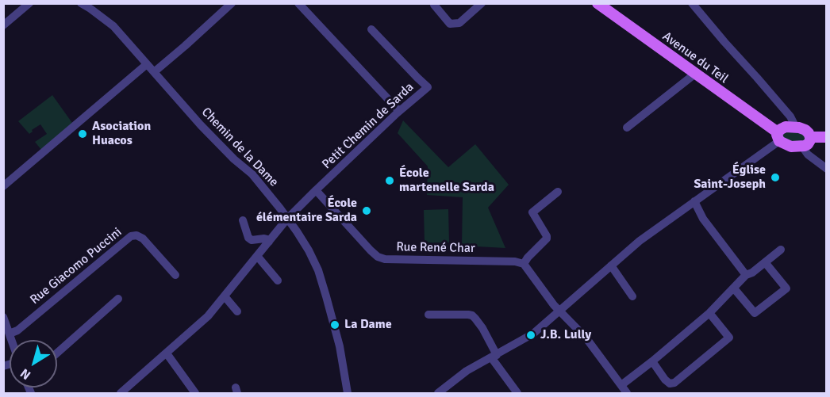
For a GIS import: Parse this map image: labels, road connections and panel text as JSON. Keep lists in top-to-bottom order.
{
  "streets": {
    "main road": ["Avenue du Teil"],
    "street": [
      "Petit Chemin de Sarda",
      "Chemin de la Dame",
      "Rue René Char",
      "Rue Giacomo Puccini"
    ]
  },
  "crossings": [
    ["Petit Chemin de Sarda", "Chemin de la Dame"],
    ["Petit Chemin de Sarda", "Rue René Char"]
  ],
  "places": [
    "Asociation Huacos",
    "Église Saint-Joseph",
    "École martenelle Sarda",
    "École élémentaire Sarda",
    "La Dame",
    "J.B. Lully"
  ],
  "north": "bottom left"
}
